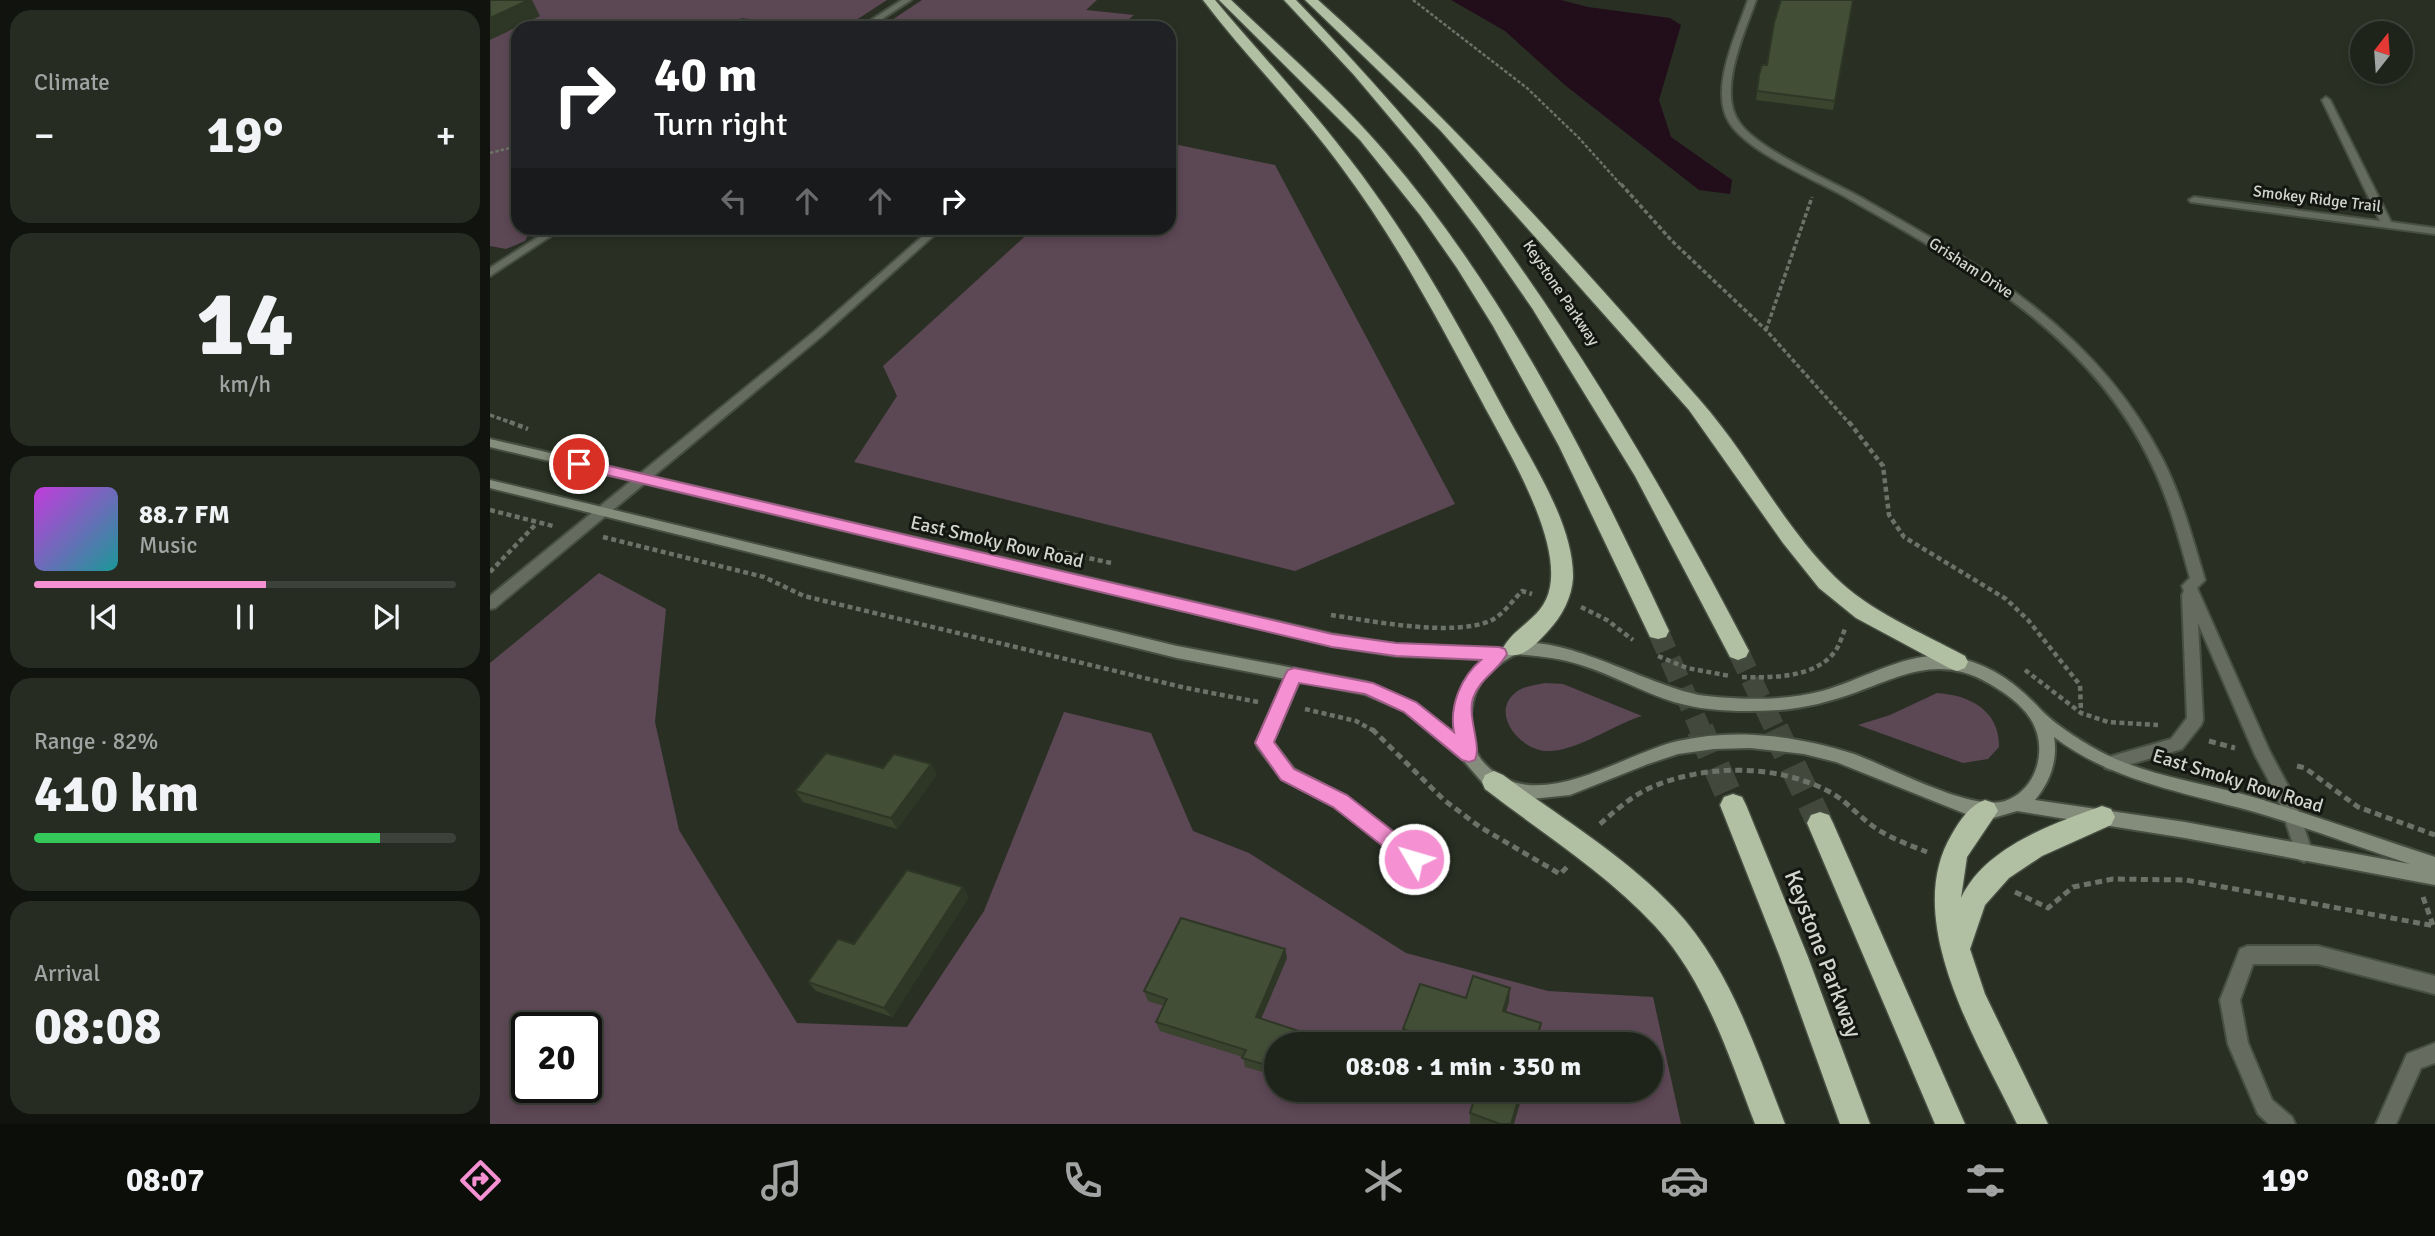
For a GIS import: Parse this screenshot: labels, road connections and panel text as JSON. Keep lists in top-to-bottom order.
{
  "streets": {
    "highway": ["Keystone Parkway"],
    "street": ["Smokey Ridge Trail", "Grisham Drive", "East Smoky Row Road"]
  },
  "crossings": [
    ["Grisham Drive", "East Smoky Row Road"]
  ],
  "north": "top",
  "page": {
    "tile": [
      "Climate",
      ["14", "km/h"],
      ["Range · 82%", "410 km"],
      ["Arrival", "08:08"]
    ],
    "turn": ["40 m", "Turn right"],
    "heat": ["−", "19°", "+"],
    "song": ["88.7 FM", "Music"],
    "limit": "20",
    "trip": "08:08 · 1 min · 350 m",
    "tabs": ["08:07", "19°"]
  }
}
